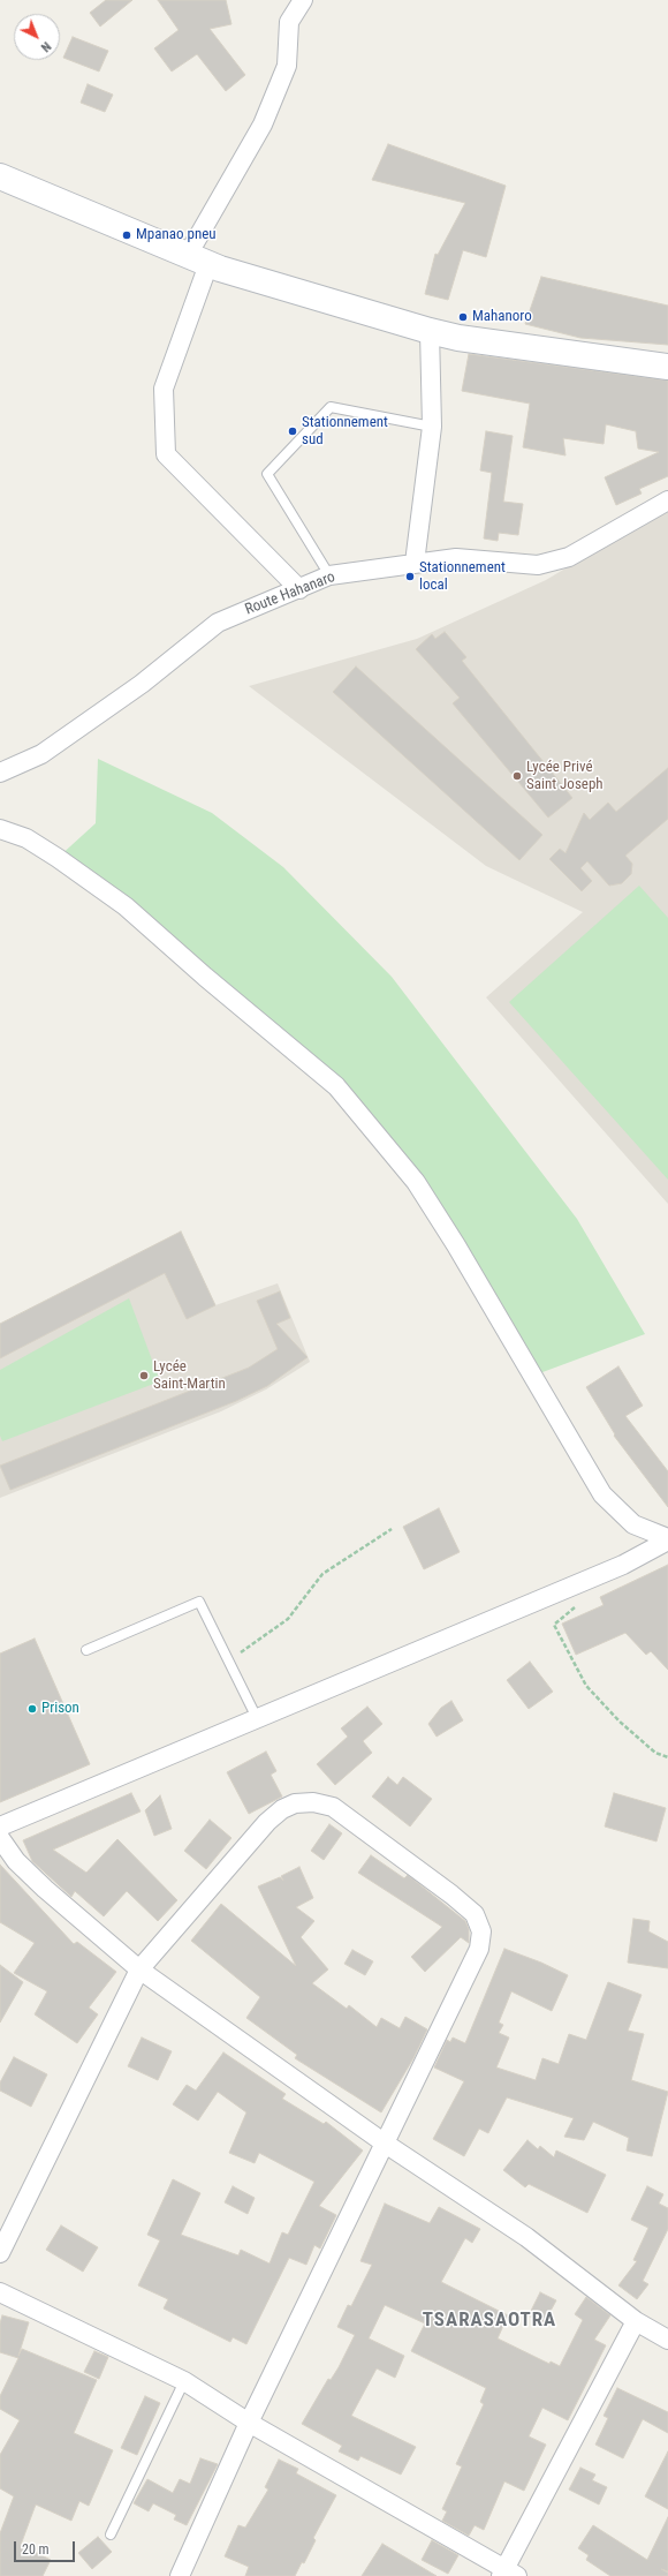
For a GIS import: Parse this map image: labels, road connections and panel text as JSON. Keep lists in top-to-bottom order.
{
  "streets": {
    "street": ["Route Hahanaro"]
  },
  "districts": ["TSARASAOTRA"],
  "places": [
    "Mpanao pneu",
    "Mahanoro",
    "Stationnement sud",
    "Stationnement local",
    "Lycée Privé Saint Joseph",
    "Lycée Saint-Martin",
    "Prison"
  ],
  "scale_bar": "20 m",
  "north": "bottom right"
}
